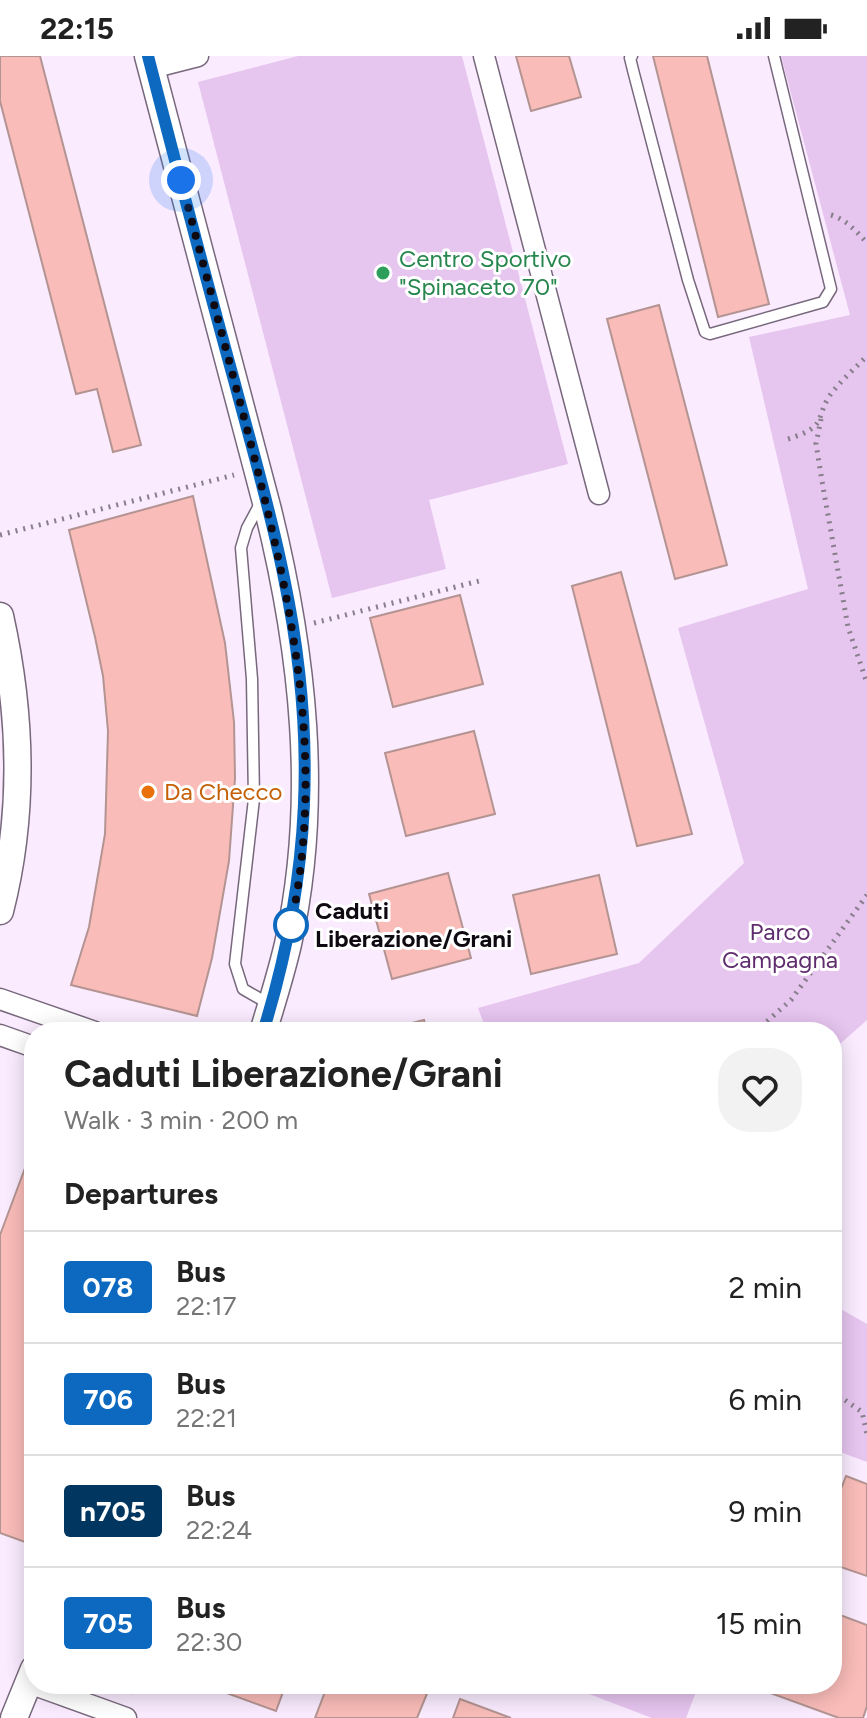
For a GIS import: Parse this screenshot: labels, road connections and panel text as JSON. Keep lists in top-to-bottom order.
{
  "parks": ["Parco Campagna"],
  "places": ["Centro Sportivo \"Spinaceto 70\"", "Da Checco", "Caduti Liberazione/Grani"],
  "lines": ["bus line 078"],
  "page": {
    "status": "22:15",
    "heading": [
      ["Caduti Liberazione/Grani", "Walk · 3 min · 200 m"],
      "Departures"
    ],
    "list": [
      {
        "mark": "078",
        "name": "Bus",
        "note": "22:17",
        "value": "2 min"
      },
      {
        "mark": "706",
        "name": "Bus",
        "note": "22:21",
        "value": "6 min"
      },
      {
        "mark": "n705",
        "name": "Bus",
        "note": "22:24",
        "value": "9 min"
      },
      {
        "mark": "705",
        "name": "Bus",
        "note": "22:30",
        "value": "15 min"
      }
    ]
  }
}
